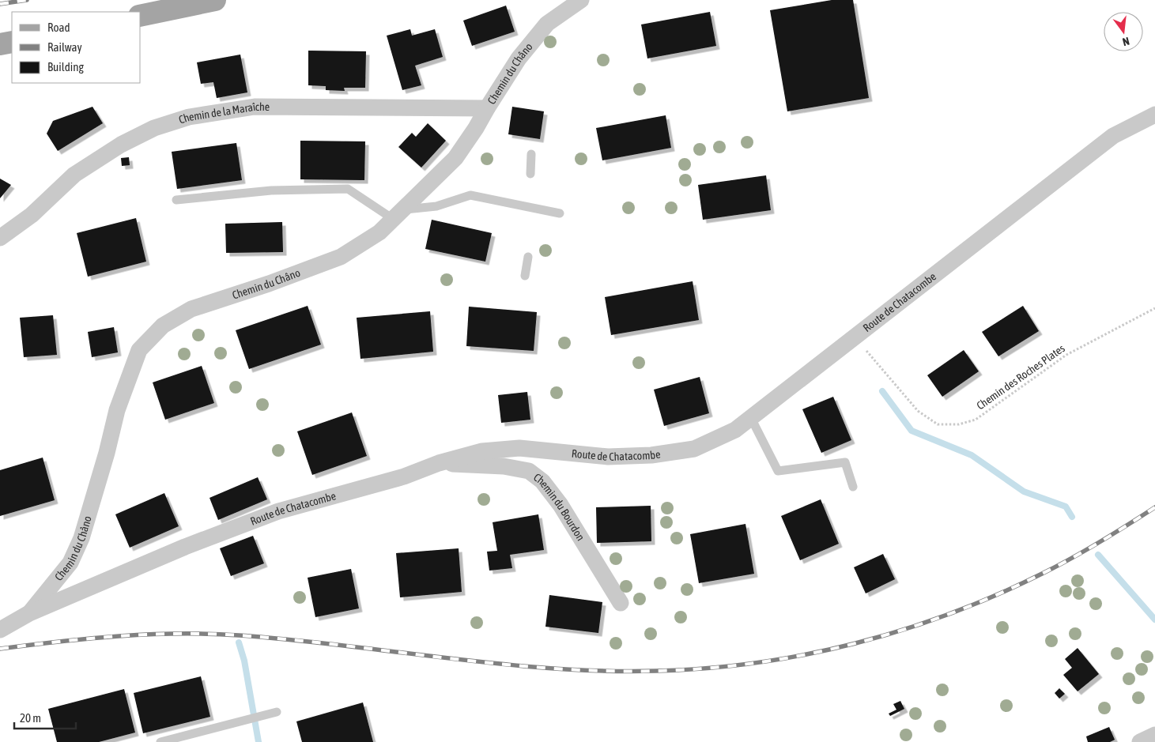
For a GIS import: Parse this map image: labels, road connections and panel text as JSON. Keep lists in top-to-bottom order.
{
  "streets": {
    "street": [
      "Chemin du Châno",
      "Chemin de la Maraîche",
      "Route de Chatacombe",
      "Chemin du Bourdon"
    ],
    "path": ["Chemin des Roches Plates"]
  },
  "crossings": [
    ["Chemin du Châno", "Chemin de la Maraîche"],
    ["Chemin du Châno", "Route de Chatacombe"],
    ["Route de Chatacombe", "Chemin des Roches Plates"],
    ["Route de Chatacombe", "Chemin du Bourdon"]
  ],
  "legend": ["Road", "Railway", "Building"],
  "scale_bar": "20 m",
  "north": "bottom"
}
